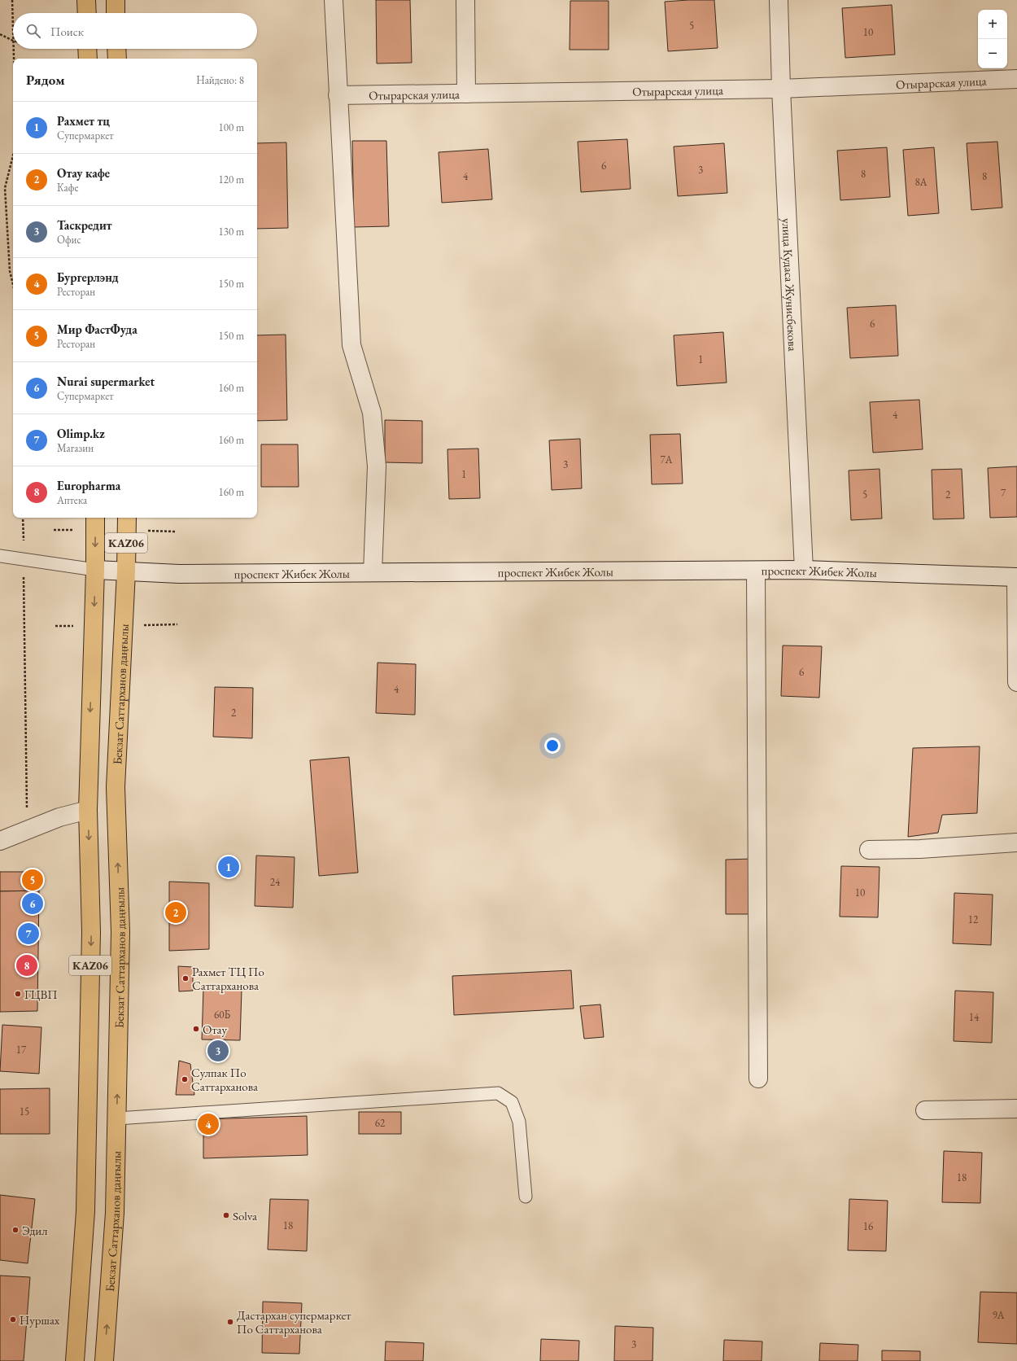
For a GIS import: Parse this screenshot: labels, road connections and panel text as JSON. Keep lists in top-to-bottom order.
{
  "streets": {
    "main road": ["KАZ06", "Бекзат Саттарханов даңғылы"],
    "street": ["Отырарская улица", "улица Кудаса Жунисбекова", "проспект Жибек Жолы"]
  },
  "crossings": [
    ["Отырарская улица", "улица Кудаса Жунисбекова"],
    ["улица Кудаса Жунисбекова", "проспект Жибек Жолы"],
    ["KАZ06", "проспект Жибек Жолы"],
    ["проспект Жибек Жолы", "Бекзат Саттарханов даңғылы"]
  ],
  "places": [
    "Рахмет ТЦ По Саттарханова",
    "ГЦВП",
    "Отау",
    "Сулпак По Саттарханова",
    "Solva",
    "Эдил",
    "Нуршах",
    "Дастархан супермаркет По Саттарханова"
  ],
  "house_numbers": [
    "5",
    "10",
    "6",
    "3",
    "8",
    "4",
    "8",
    "8A",
    "6",
    "1",
    "4",
    "7A",
    "3",
    "1",
    "7",
    "5",
    "2",
    "6",
    "4",
    "2",
    "24",
    "10",
    "12",
    "60Б",
    "14",
    "17",
    "15",
    "62",
    "18",
    "18",
    "16",
    "9A",
    "3"
  ],
  "page": {
    "map_buttons": ["+", "−"],
    "search": "Поиск",
    "heading": ["Рядом", "Найдено: 8"],
    "list": [
      {
        "mark": "1",
        "name": "Рахмет тц",
        "note": "Супермаркет",
        "value": "100 m"
      },
      {
        "mark": "2",
        "name": "Отау кафе",
        "note": "Кафе",
        "value": "120 m"
      },
      {
        "mark": "3",
        "name": "Таскредит",
        "note": "Офис",
        "value": "130 m"
      },
      {
        "mark": "4",
        "name": "Бургерлэнд",
        "note": "Ресторан",
        "value": "150 m"
      },
      {
        "mark": "5",
        "name": "Мир ФастФуда",
        "note": "Ресторан",
        "value": "150 m"
      },
      {
        "mark": "6",
        "name": "Nurai supermarket",
        "note": "Супермаркет",
        "value": "160 m"
      },
      {
        "mark": "7",
        "name": "Olimp.kz",
        "note": "Магазин",
        "value": "160 m"
      },
      {
        "mark": "8",
        "name": "Europharma",
        "note": "Аптека",
        "value": "160 m"
      }
    ],
    "pins": [
      "1",
      "5",
      "6",
      "2",
      "7",
      "8",
      "3",
      "4"
    ]
  }
}
